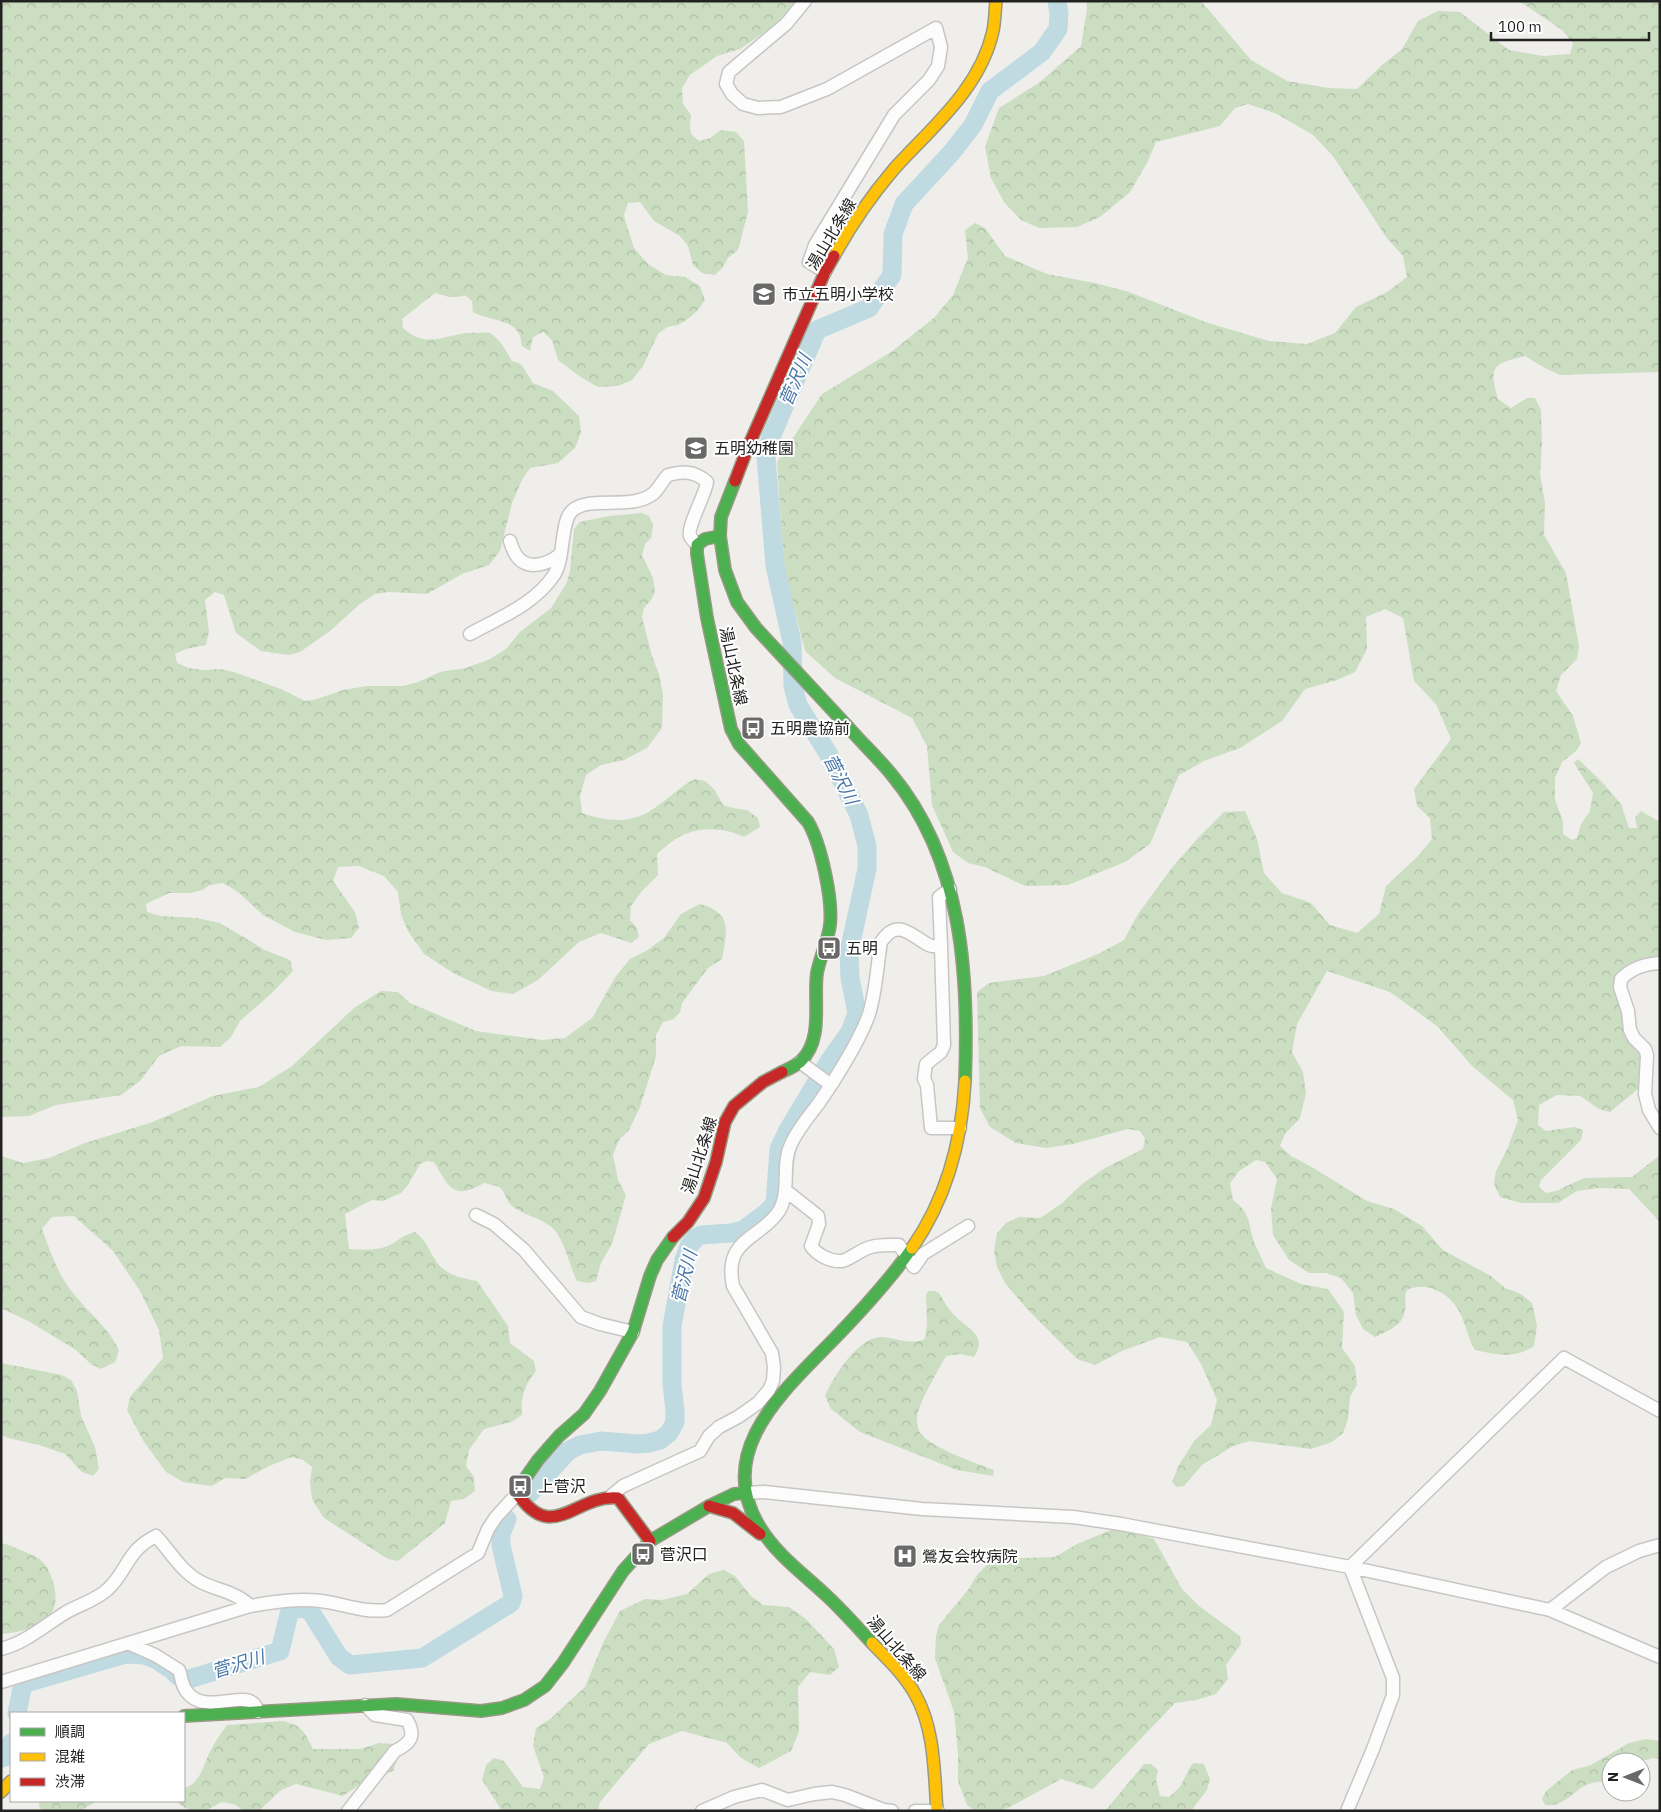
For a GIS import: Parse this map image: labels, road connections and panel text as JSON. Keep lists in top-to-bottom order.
{
  "streets": {
    "main road": ["湯山北条線"]
  },
  "water": ["菅沢川"],
  "places": {
    "school or university": ["市立五明小学校", "五明幼稚園"],
    "bus stop": [
      "五明農協前",
      "五明",
      "上菅沢",
      "菅沢口"
    ],
    "hospital": ["鶯友会牧病院"]
  },
  "legend": ["順調", "混雑", "渋滞"],
  "scale_bar": "100 m",
  "north": "left"
}
